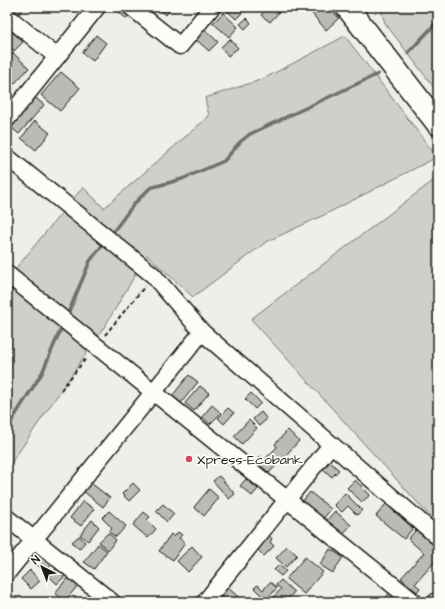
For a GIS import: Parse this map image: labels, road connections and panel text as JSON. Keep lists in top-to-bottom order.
{
  "places": ["Xpress-Ecobank"],
  "north": "top left"
}
